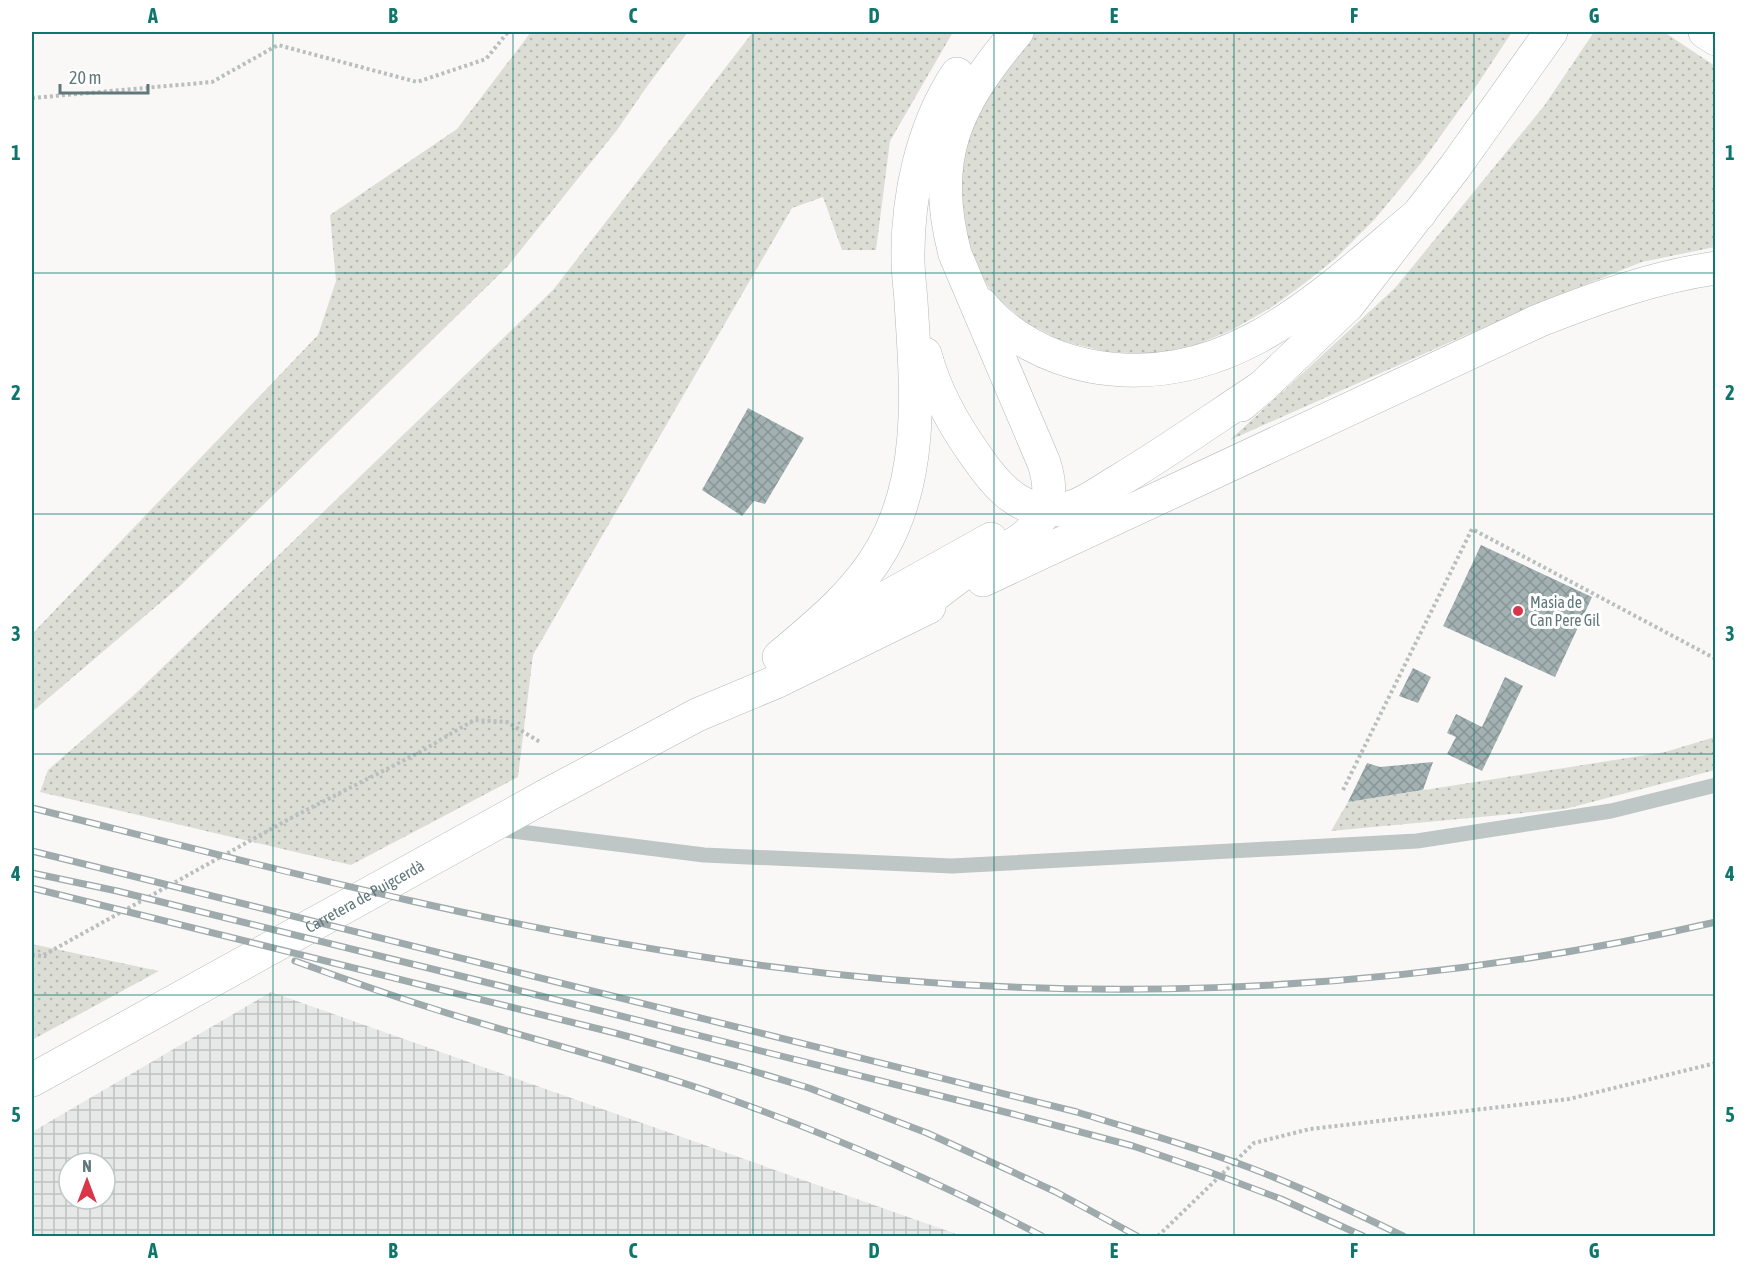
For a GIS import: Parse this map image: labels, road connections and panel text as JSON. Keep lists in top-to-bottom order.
{
  "streets": {
    "main road": ["Carretera de Puigcerdà"]
  },
  "places": ["Masia de Can Pere Gil"],
  "scale_bar": "20 m",
  "north": "top",
  "grid": {
    "columns": [
      "A",
      "B",
      "C",
      "D",
      "E",
      "F",
      "G"
    ],
    "rows": [
      "1",
      "2",
      "3",
      "4",
      "5"
    ]
  }
}
